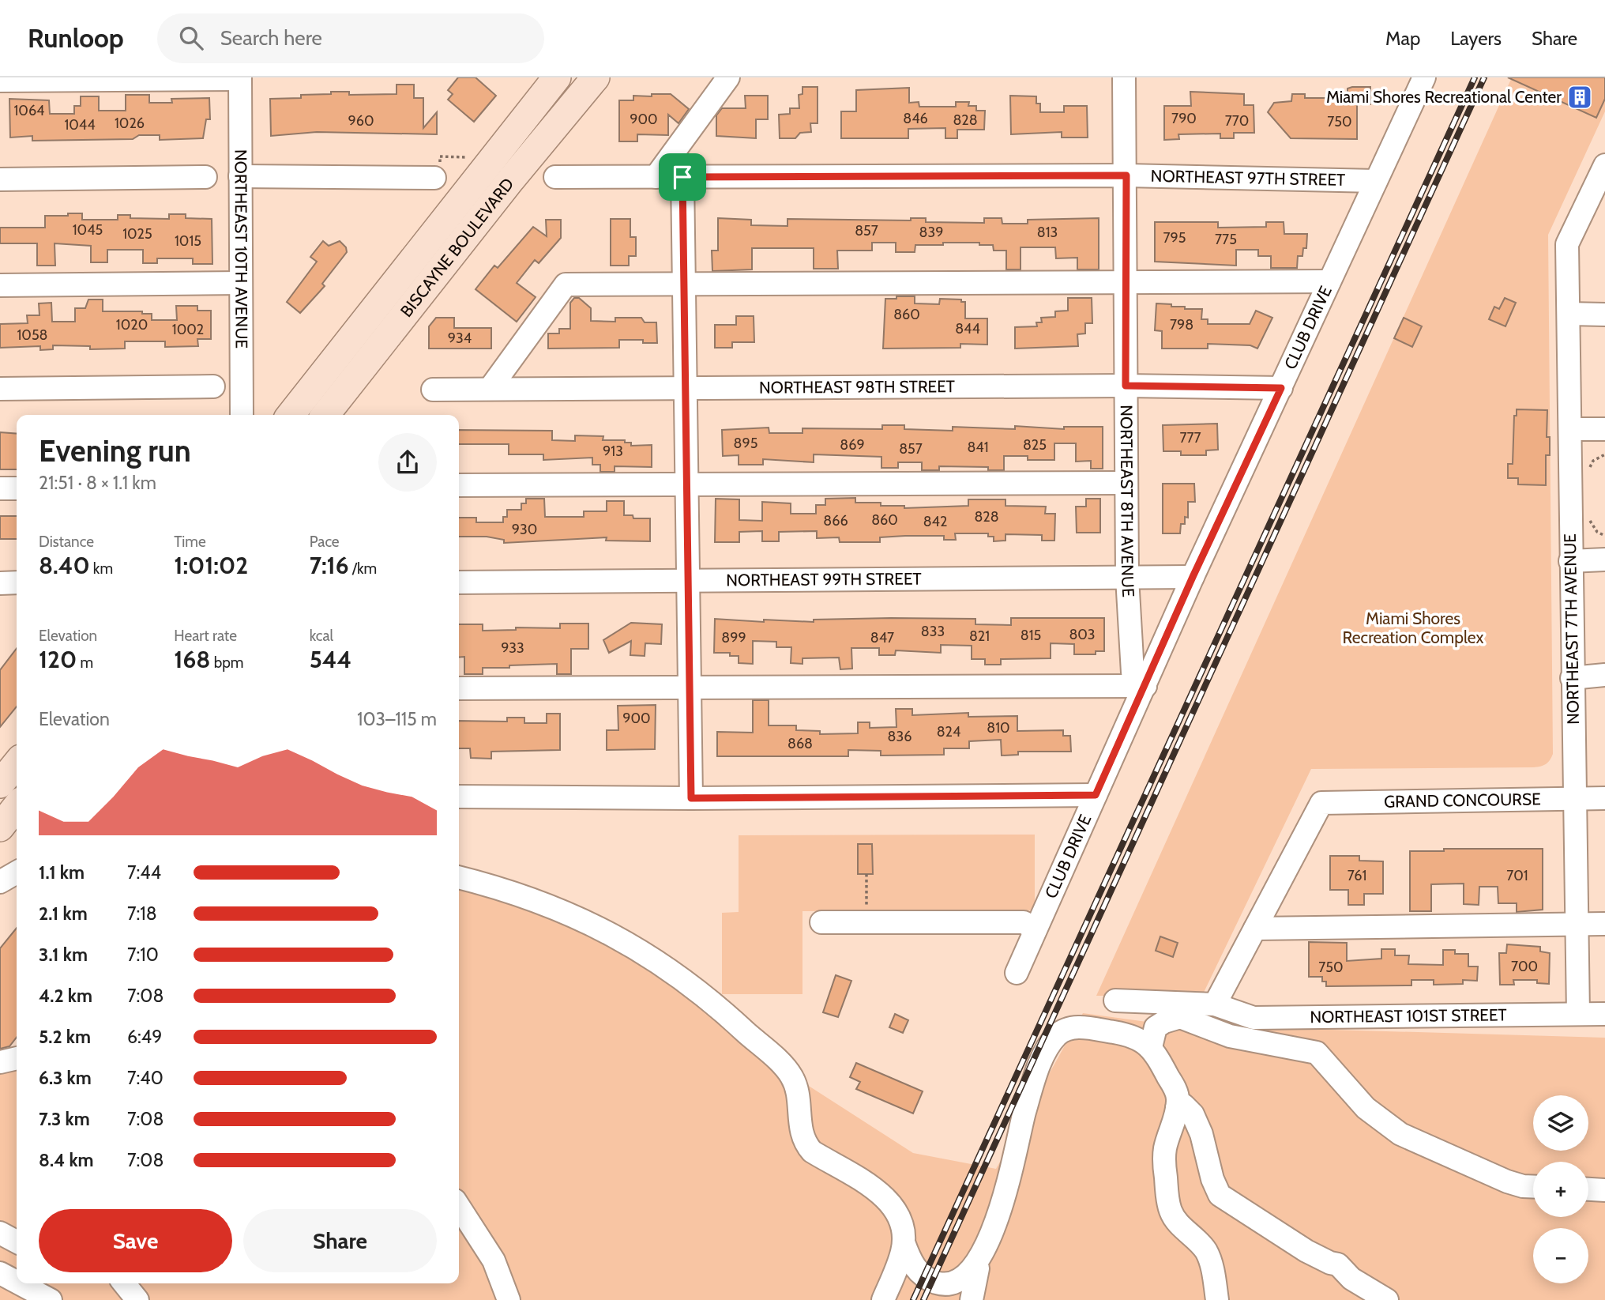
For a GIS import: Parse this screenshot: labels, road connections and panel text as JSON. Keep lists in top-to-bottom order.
{
  "streets": {
    "main road": ["BISCAYNE BOULEVARD"],
    "street": [
      "NORTHEAST 97TH STREET",
      "NORTHEAST 10TH AVENUE",
      "CLUB DRIVE",
      "NORTHEAST 98TH STREET",
      "NORTHEAST 8TH AVENUE",
      "NORTHEAST 99TH STREET",
      "NORTHEAST 7TH AVENUE",
      "GRAND CONCOURSE",
      "NORTHEAST 101ST STREET"
    ]
  },
  "crossings": [
    ["NORTHEAST 97TH STREET", "CLUB DRIVE"],
    ["NORTHEAST 97TH STREET", "NORTHEAST 8TH AVENUE"],
    ["CLUB DRIVE", "NORTHEAST 98TH STREET"],
    ["CLUB DRIVE", "NORTHEAST 8TH AVENUE"],
    ["CLUB DRIVE", "NORTHEAST 99TH STREET"],
    ["NORTHEAST 98TH STREET", "NORTHEAST 8TH AVENUE"],
    ["NORTHEAST 8TH AVENUE", "NORTHEAST 99TH STREET"],
    ["NORTHEAST 7TH AVENUE", "GRAND CONCOURSE"],
    ["NORTHEAST 7TH AVENUE", "NORTHEAST 101ST STREET"]
  ],
  "parks": ["Miami Shores Recreation Complex"],
  "places": {
    "building": ["Miami Shores Recreational Center"]
  },
  "house_numbers": [
    "1064",
    "846",
    "790",
    "900",
    "828",
    "960",
    "770",
    "750",
    "1026",
    "1044",
    "1045",
    "857",
    "839",
    "813",
    "1025",
    "795",
    "775",
    "1015",
    "860",
    "1020",
    "798",
    "844",
    "1002",
    "1058",
    "934",
    "777",
    "895",
    "869",
    "825",
    "841",
    "857",
    "913",
    "828",
    "860",
    "866",
    "842",
    "930",
    "833",
    "803",
    "815",
    "821",
    "899",
    "847",
    "933",
    "900",
    "810",
    "824",
    "836",
    "868",
    "761",
    "701",
    "700",
    "750"
  ],
  "page": {
    "header": "Runloop",
    "search": "Search here",
    "nav": ["Map", "Layers", "Share"],
    "heading": ["Evening run", "21:51 · 8 × 1.1 km"],
    "stats": [
      ["Distance", "8.40 km"],
      ["Time", "1:01:02"],
      ["Pace", "7:16 /km"],
      ["Elevation", "120 m"],
      ["Heart rate", "168 bpm"],
      ["kcal", "544"]
    ],
    "chart": ["Elevation", "103–115 m"],
    "list": [
      {
        "name": "1.1 km",
        "note": "7:44"
      },
      {
        "name": "2.1 km",
        "note": "7:18"
      },
      {
        "name": "3.1 km",
        "note": "7:10"
      },
      {
        "name": "4.2 km",
        "note": "7:08"
      },
      {
        "name": "5.2 km",
        "note": "6:49"
      },
      {
        "name": "6.3 km",
        "note": "7:40"
      },
      {
        "name": "7.3 km",
        "note": "7:08"
      },
      {
        "name": "8.4 km",
        "note": "7:08"
      }
    ],
    "map_buttons": ["+", "−"],
    "buttons": ["Save", "Share"]
  }
}
